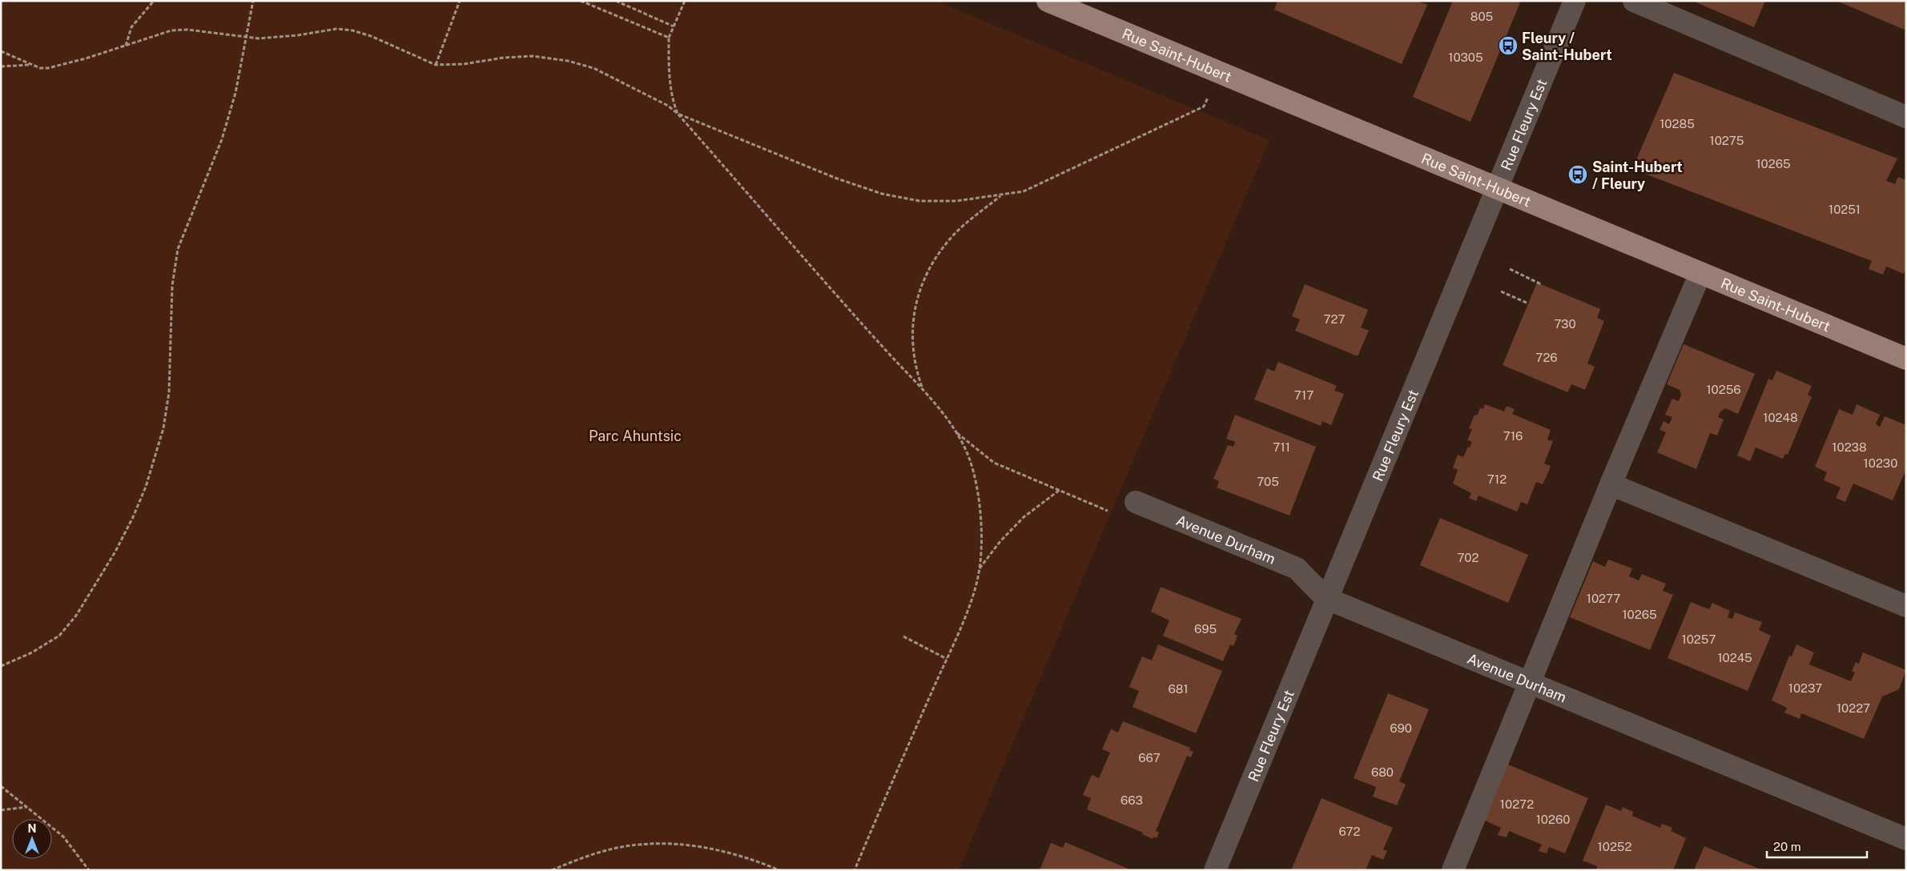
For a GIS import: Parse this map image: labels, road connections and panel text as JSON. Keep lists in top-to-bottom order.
{
  "streets": {
    "main road": ["Rue Saint-Hubert"],
    "street": ["Rue Fleury Est", "Avenue Durham"]
  },
  "crossings": [
    ["Rue Saint-Hubert", "Rue Fleury Est"],
    ["Rue Fleury Est", "Avenue Durham"]
  ],
  "parks": ["Parc Ahuntsic"],
  "places": {
    "bus stop": ["Fleury / Saint-Hubert", "Saint-Hubert / Fleury"]
  },
  "house_numbers": [
    "805",
    "10305",
    "10285",
    "10275",
    "10265",
    "10251",
    "727",
    "730",
    "726",
    "10256",
    "717",
    "10248",
    "716",
    "711",
    "10238",
    "10230",
    "712",
    "705",
    "702",
    "10277",
    "10265",
    "695",
    "10257",
    "10245",
    "10237",
    "681",
    "10227",
    "690",
    "667",
    "680",
    "663",
    "10272",
    "10260",
    "672",
    "10252"
  ],
  "scale_bar": "20 m",
  "north": "top"
}
